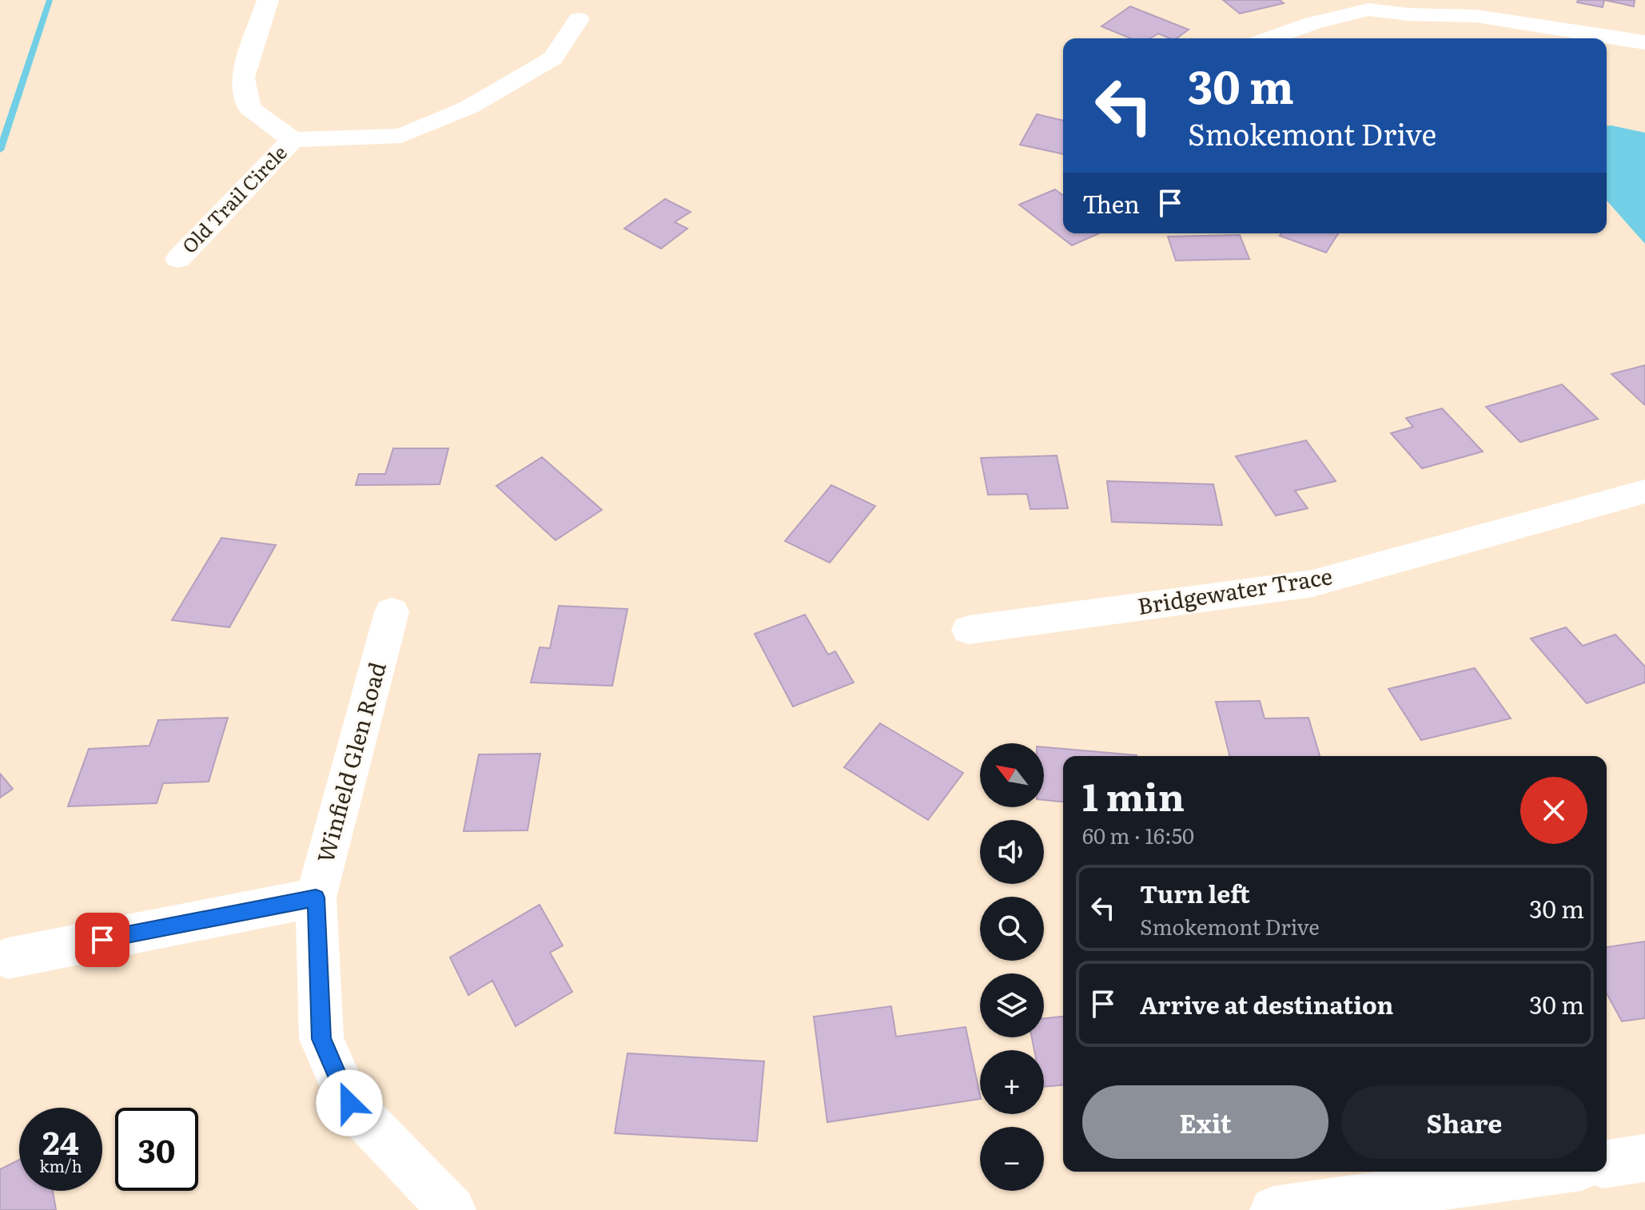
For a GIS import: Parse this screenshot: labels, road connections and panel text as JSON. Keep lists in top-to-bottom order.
{
  "streets": {
    "street": ["Old Trail Circle", "Bridgewater Trace", "Winfield Glen Road"]
  },
  "north": "top left",
  "page": {
    "turn": ["30 m", "Smokemont Drive"],
    "then": "Then",
    "map_buttons": ["+", "−"],
    "heading": ["1 min", "60 m · 16:50"],
    "list": [
      {
        "name": "Turn left",
        "note": "Smokemont Drive",
        "value": "30 m"
      },
      {
        "name": "Arrive at destination",
        "value": "30 m"
      }
    ],
    "buttons": ["Exit", "Share"],
    "speed": "24 km/h",
    "limit": "30"
  }
}
